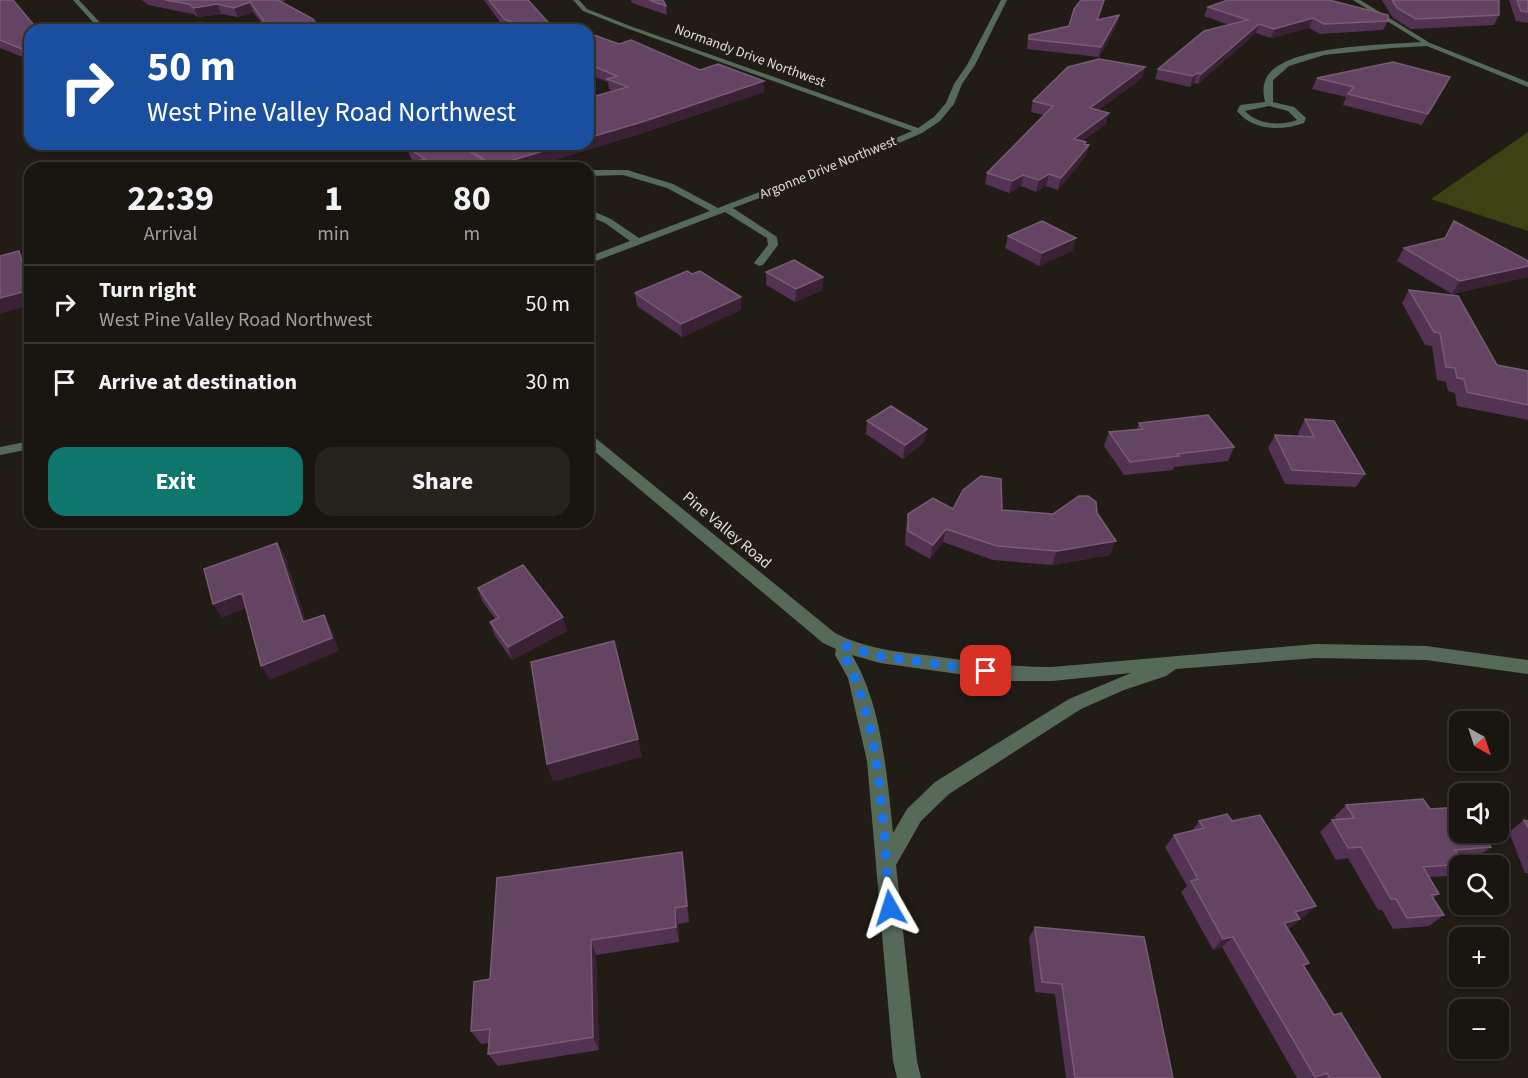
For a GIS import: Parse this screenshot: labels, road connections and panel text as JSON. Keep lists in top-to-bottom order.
{
  "streets": {
    "street": ["Normandy Drive Northwest", "Argonne Drive Northwest", "Pine Valley Road"]
  },
  "crossings": [
    ["Normandy Drive Northwest", "Argonne Drive Northwest"]
  ],
  "north": "bottom right",
  "page": {
    "turn": ["50 m", "West Pine Valley Road Northwest"],
    "eta": [
      "22:39",
      "Arrival",
      "1",
      "min",
      "80",
      "m"
    ],
    "list": [
      {
        "name": "Turn right",
        "note": "West Pine Valley Road Northwest",
        "value": "50 m"
      },
      {
        "name": "Arrive at destination",
        "value": "30 m"
      }
    ],
    "buttons": ["Exit", "Share"],
    "map_buttons": ["+", "−"]
  }
}
